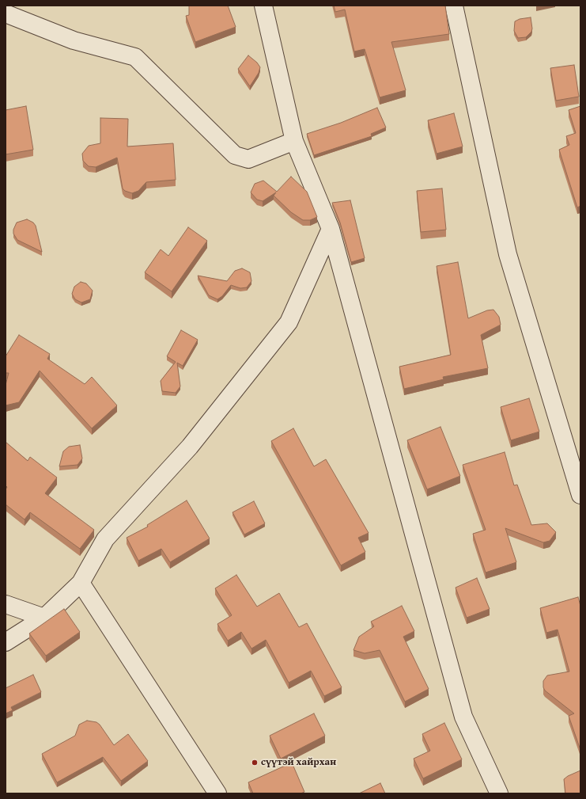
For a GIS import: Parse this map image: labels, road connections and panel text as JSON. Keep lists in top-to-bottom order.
{
  "places": ["сүүтэй хайрхан"]
}
